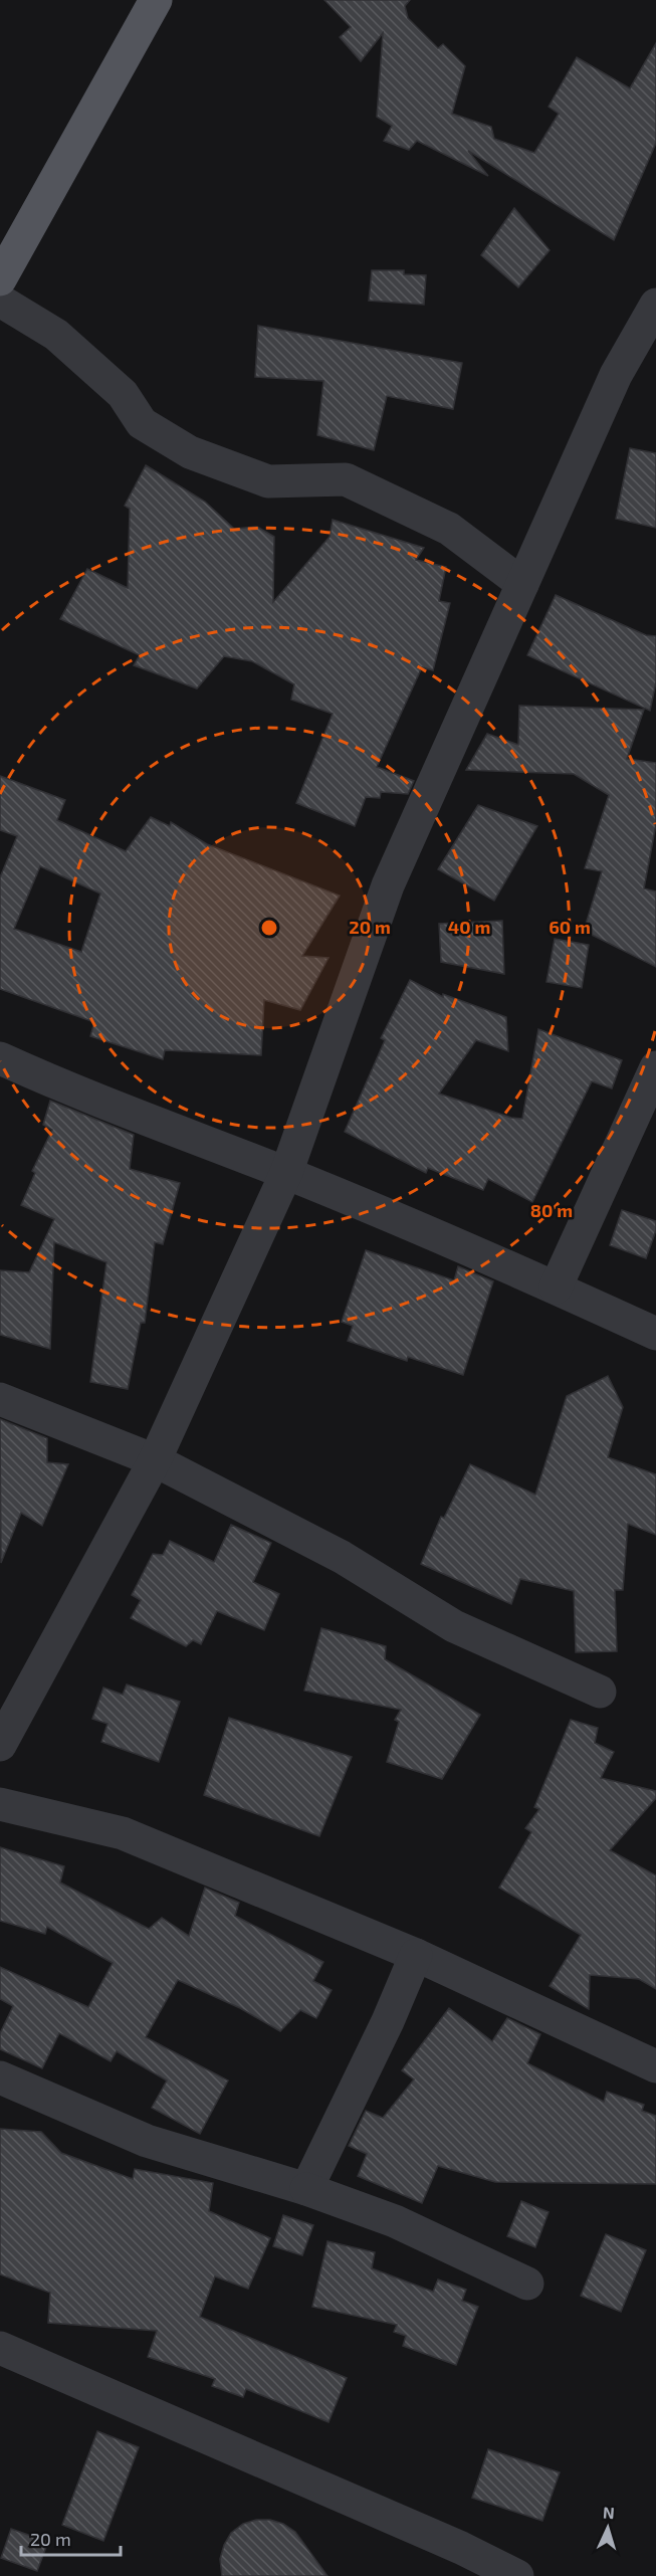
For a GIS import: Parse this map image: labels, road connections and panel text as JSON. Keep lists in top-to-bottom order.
{
  "scale_bar": "20 m",
  "north": "top",
  "rings": [
    "20 m",
    "40 m",
    "60 m",
    "80 m"
  ]
}
